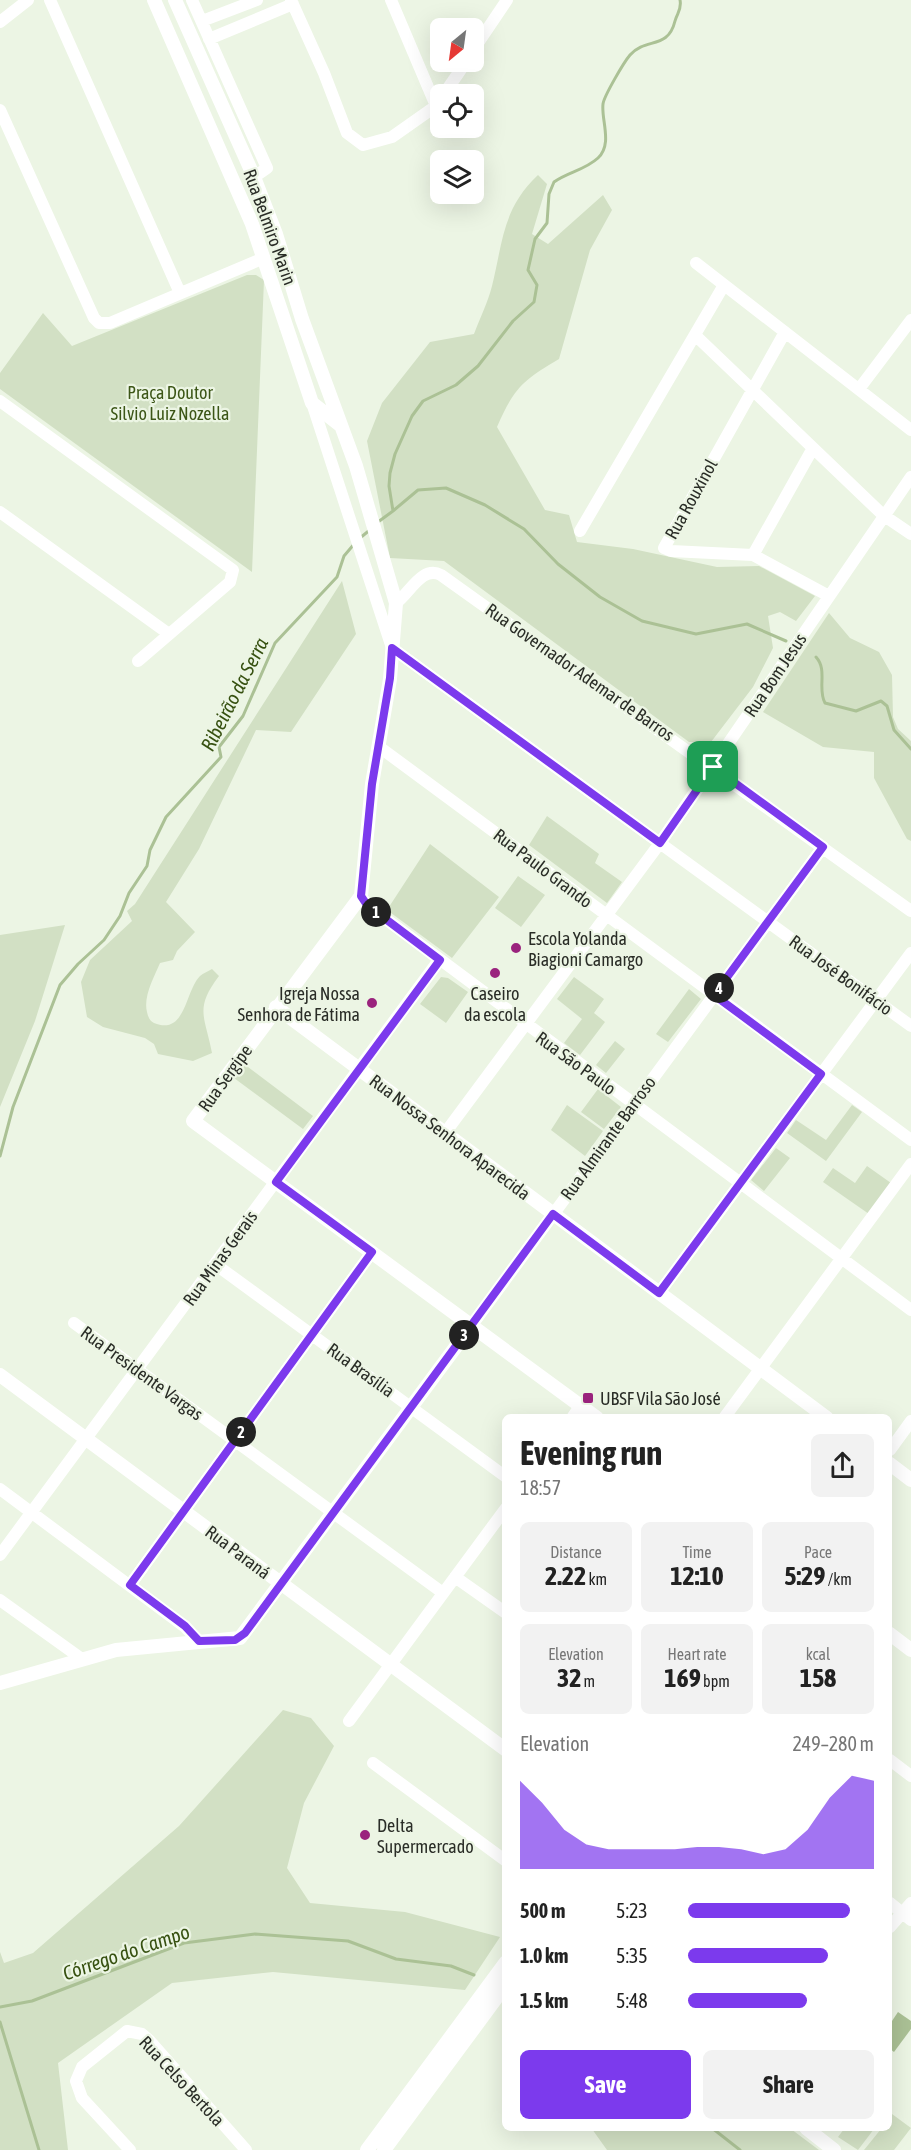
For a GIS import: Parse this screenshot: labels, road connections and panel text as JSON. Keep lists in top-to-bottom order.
{
  "streets": {
    "street": [
      "Rua Belmiro Marin",
      "Rua Rouxinol",
      "Rua Governador Ademar de Barros",
      "Rua Bom Jesus",
      "Rua Paulo Grando",
      "Rua José Bonifácio",
      "Rua São Paulo",
      "Rua Sergipe",
      "Rua Nossa Senhora Aparecida",
      "Rua Almirante Barroso",
      "Rua Minas Gerais",
      "Rua Brasília",
      "Rua Presidente Vargas",
      "Rua Paraná",
      "Rua Celso Bertola"
    ]
  },
  "crossings": [
    ["Rua Belmiro Marin", "Rua Governador Ademar de Barros"],
    ["Rua Belmiro Marin", "Rua José Bonifácio"],
    ["Rua Rouxinol", "Rua Bom Jesus"],
    ["Rua Governador Ademar de Barros", "Rua Bom Jesus"],
    ["Rua Governador Ademar de Barros", "Rua Almirante Barroso"],
    ["Rua Bom Jesus", "Rua Paulo Grando"],
    ["Rua Bom Jesus", "Rua José Bonifácio"],
    ["Rua Bom Jesus", "Rua São Paulo"],
    ["Rua Bom Jesus", "Rua Nossa Senhora Aparecida"],
    ["Rua Paulo Grando", "Rua Almirante Barroso"],
    ["Rua José Bonifácio", "Rua Almirante Barroso"],
    ["Rua São Paulo", "Rua Sergipe"],
    ["Rua São Paulo", "Rua Almirante Barroso"],
    ["Rua São Paulo", "Rua Minas Gerais"],
    ["Rua Sergipe", "Rua Nossa Senhora Aparecida"],
    ["Rua Sergipe", "Rua Minas Gerais"],
    ["Rua Nossa Senhora Aparecida", "Rua Almirante Barroso"],
    ["Rua Nossa Senhora Aparecida", "Rua Minas Gerais"],
    ["Rua Almirante Barroso", "Rua Brasília"],
    ["Rua Almirante Barroso", "Rua Presidente Vargas"],
    ["Rua Almirante Barroso", "Rua Paraná"],
    ["Rua Minas Gerais", "Rua Brasília"],
    ["Rua Minas Gerais", "Rua Presidente Vargas"],
    ["Rua Minas Gerais", "Rua Paraná"]
  ],
  "water": ["Ribeirão da Serra", "Córrego do Campo"],
  "parks": ["Praça Doutor Silvio Luiz Nozella"],
  "places": {
    "other": [
      "Escola Yolanda Biagioni Camargo",
      "Caseiro da escola",
      "Igreja Nossa Senhora de Fátima",
      "Delta Supermercado"
    ],
    "transit": ["UBSF Vila São José"]
  },
  "north": "bottom left",
  "page": {
    "pins": [
      "1",
      "4",
      "3",
      "2"
    ],
    "heading": ["Evening run", "18:57"],
    "stats": [
      ["Distance", "2.22 km"],
      ["Time", "12:10"],
      ["Pace", "5:29 /km"],
      ["Elevation", "32 m"],
      ["Heart rate", "169 bpm"],
      ["kcal", "158"]
    ],
    "chart": ["Elevation", "249–280 m"],
    "list": [
      {
        "name": "500 m",
        "note": "5:23"
      },
      {
        "name": "1.0 km",
        "note": "5:35"
      },
      {
        "name": "1.5 km",
        "note": "5:48"
      }
    ],
    "buttons": ["Save", "Share"]
  }
}
